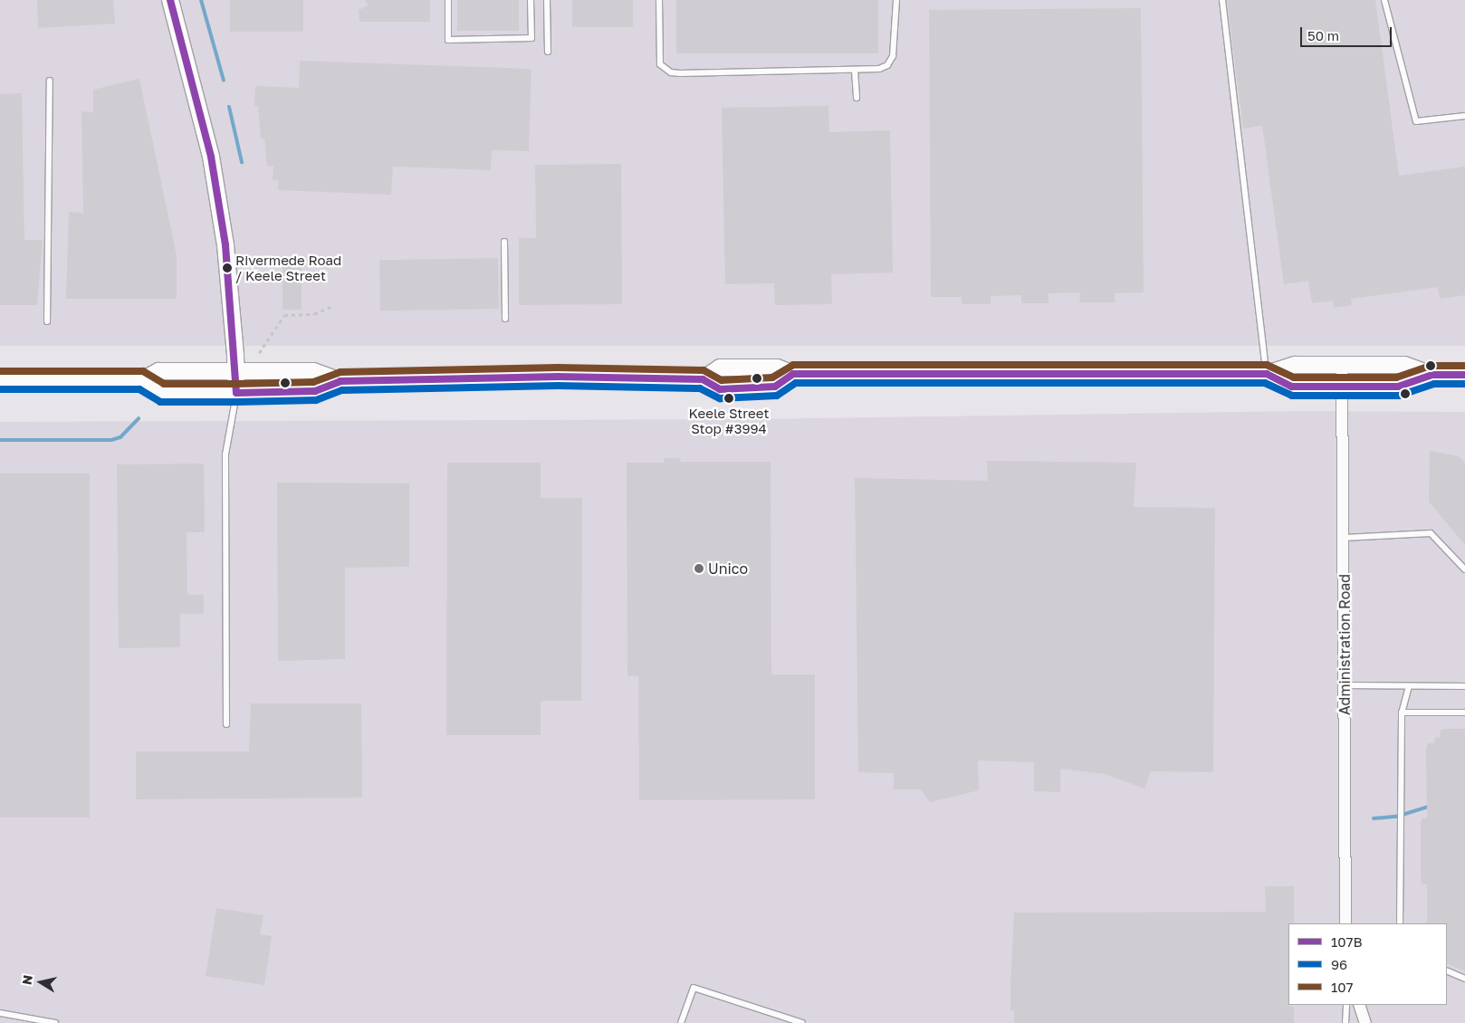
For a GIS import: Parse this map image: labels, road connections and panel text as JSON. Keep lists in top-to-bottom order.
{
  "streets": {
    "street": ["Administration Road"]
  },
  "places": ["Rivermede Road / Keele Street", "Keele Street Stop #3994", "Unico"],
  "lines": ["transit line 107B", "transit line 107", "transit line 96"],
  "legend": ["107B", "96", "107"],
  "scale_bar": "50 m",
  "north": "left"
}
